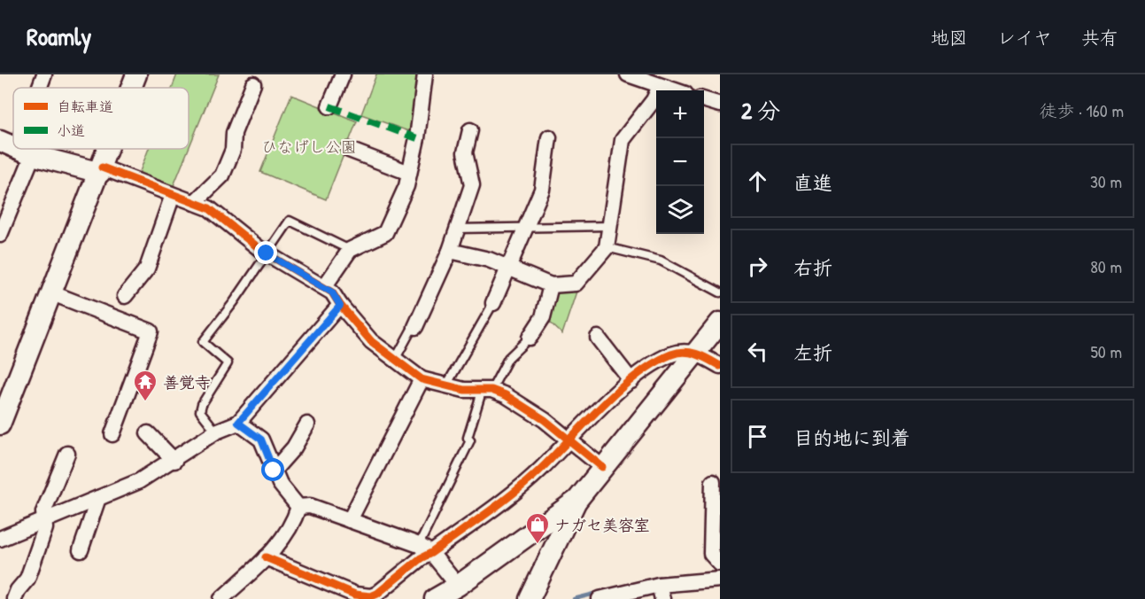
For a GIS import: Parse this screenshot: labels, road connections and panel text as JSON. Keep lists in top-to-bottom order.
{
  "parks": ["ひなげし公園"],
  "places": {
    "temple": ["善覚寺"],
    "shop": ["ナガセ美容室"]
  },
  "legend": ["自転車道", "小道"],
  "page": {
    "header": "Roamly",
    "nav": ["地図", "レイヤ", "共有"],
    "heading": ["2 分", "徒歩 · 160 m"],
    "map_buttons": ["+", "−"],
    "list": [
      ["直進", "30 m"],
      ["右折", "80 m"],
      ["左折", "50 m"],
      "目的地に到着"
    ]
  }
}
